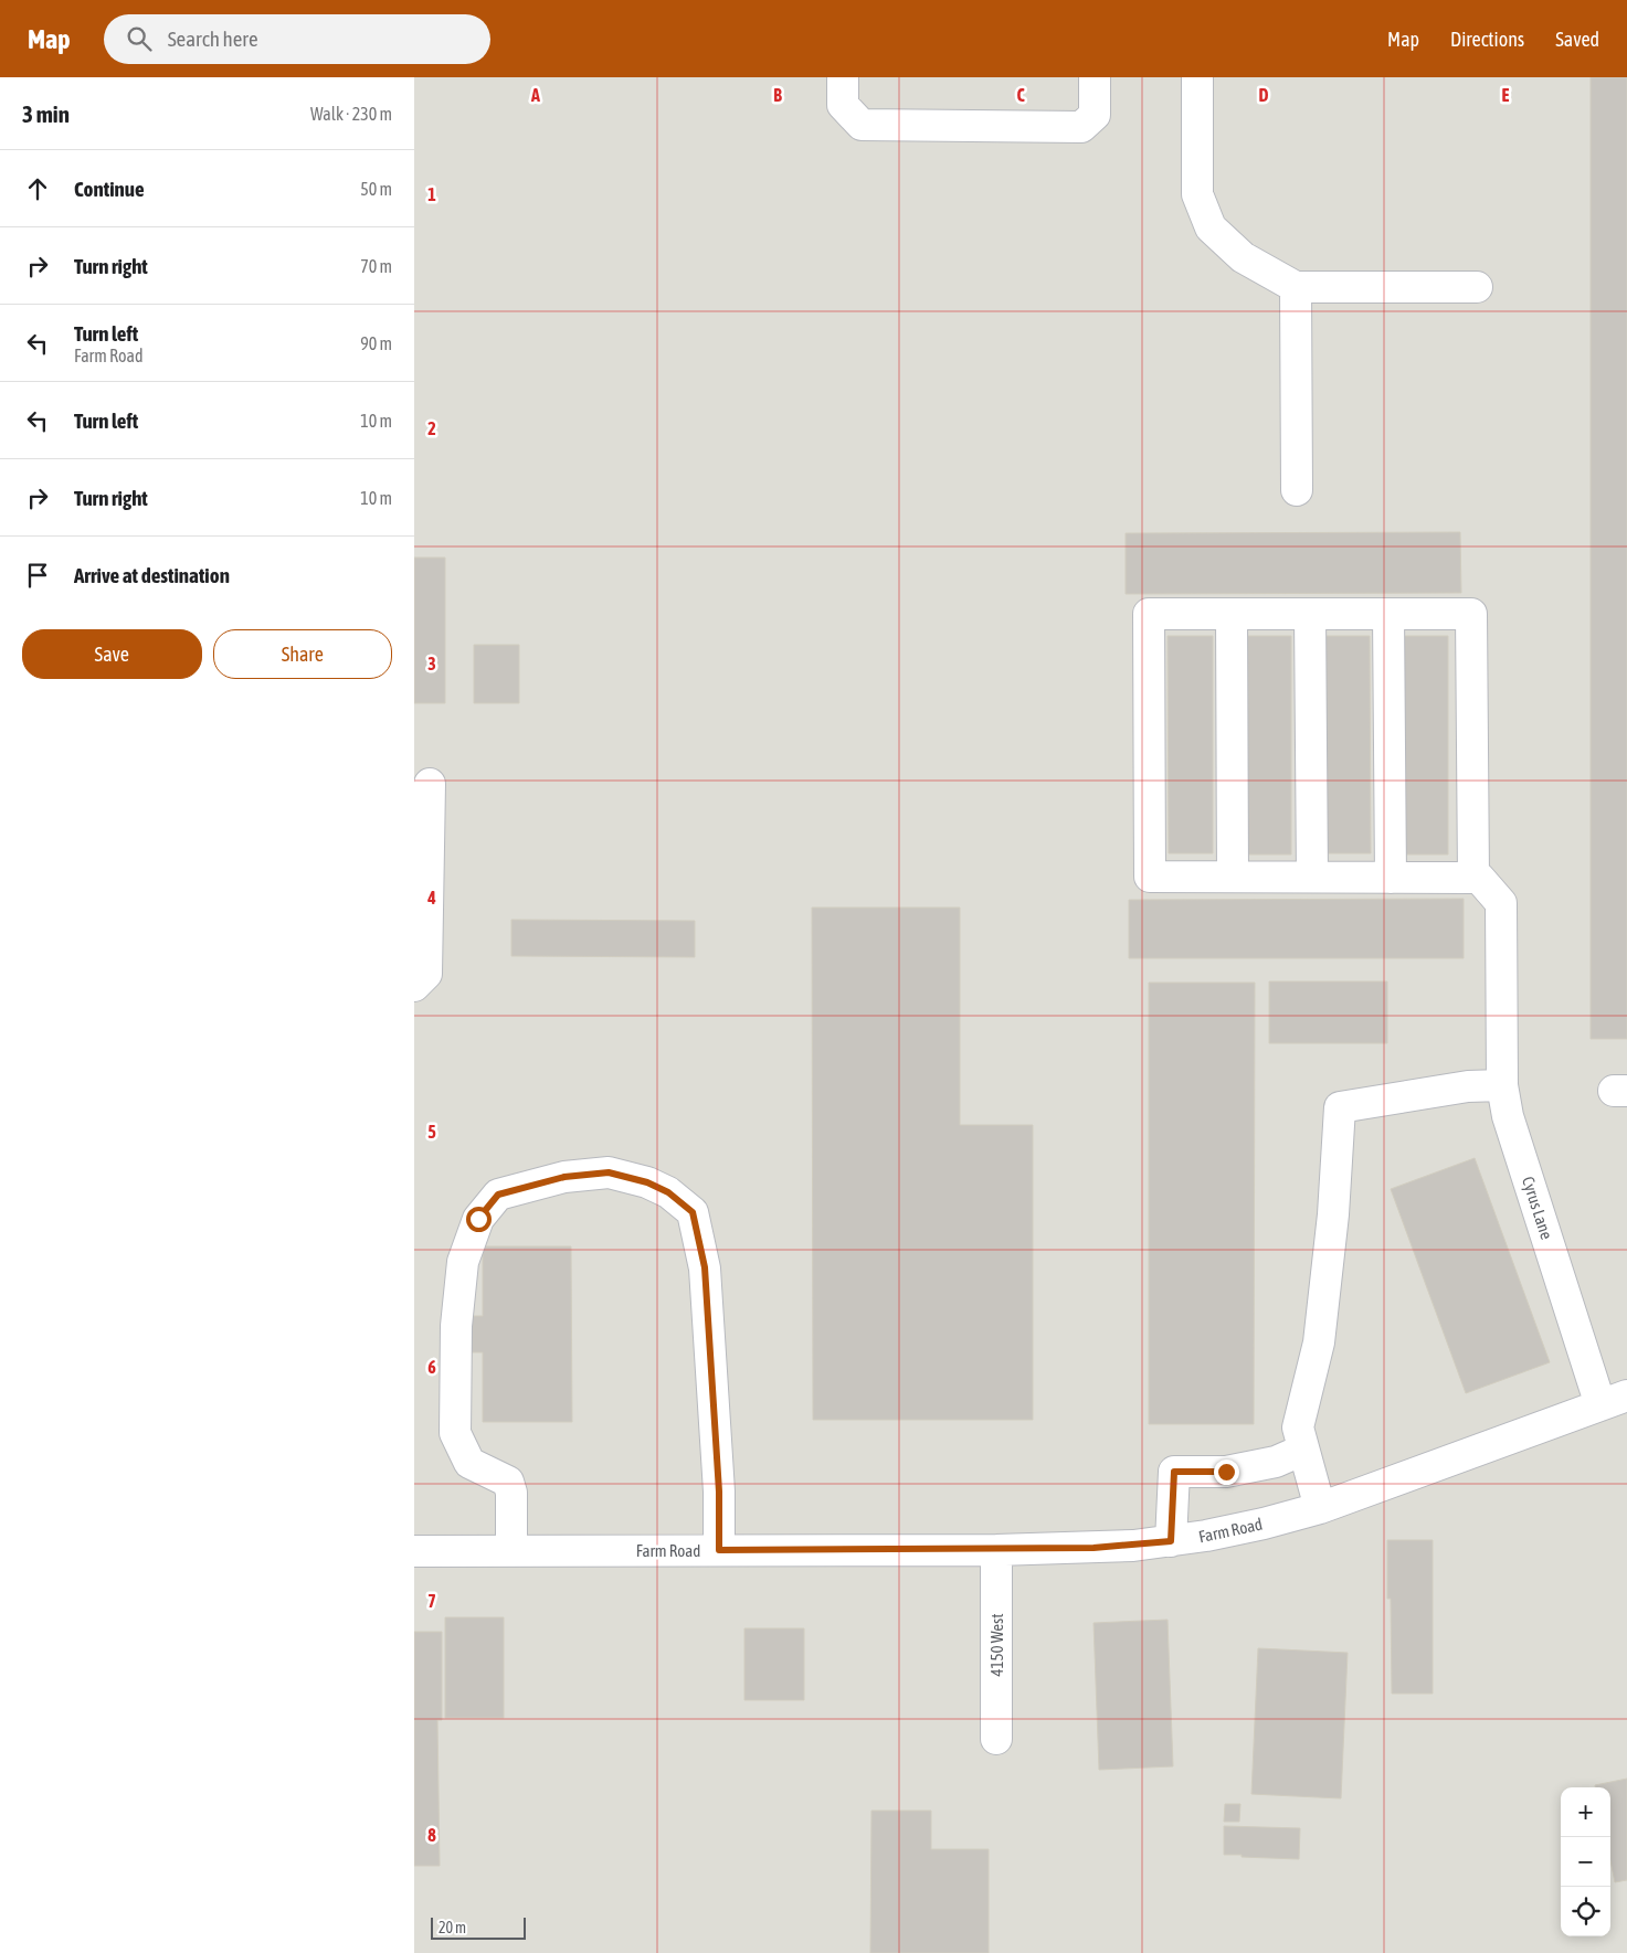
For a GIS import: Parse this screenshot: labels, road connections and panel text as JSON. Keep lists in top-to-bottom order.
{
  "streets": {
    "street": ["Cyrus Lane", "Farm Road", "4150 West"]
  },
  "crossings": [
    ["Cyrus Lane", "Farm Road"],
    ["Farm Road", "4150 West"]
  ],
  "scale_bar": "20 m",
  "page": {
    "header": "Map",
    "search": "Search here",
    "nav": ["Map", "Directions", "Saved"],
    "heading": ["3 min", "Walk · 230 m"],
    "list": [
      ["Continue", "50 m"],
      ["Turn right", "70 m"],
      ["Turn left", "Farm Road", "90 m"],
      ["Turn left", "10 m"],
      ["Turn right", "10 m"],
      "Arrive at destination"
    ],
    "buttons": ["Save", "Share"],
    "map_buttons": ["+", "−"],
    "scale": "20 m"
  },
  "grid": {
    "columns": [
      "A",
      "B",
      "C",
      "D",
      "E"
    ],
    "rows": [
      "1",
      "2",
      "3",
      "4",
      "5",
      "6",
      "7",
      "8"
    ]
  }
}
